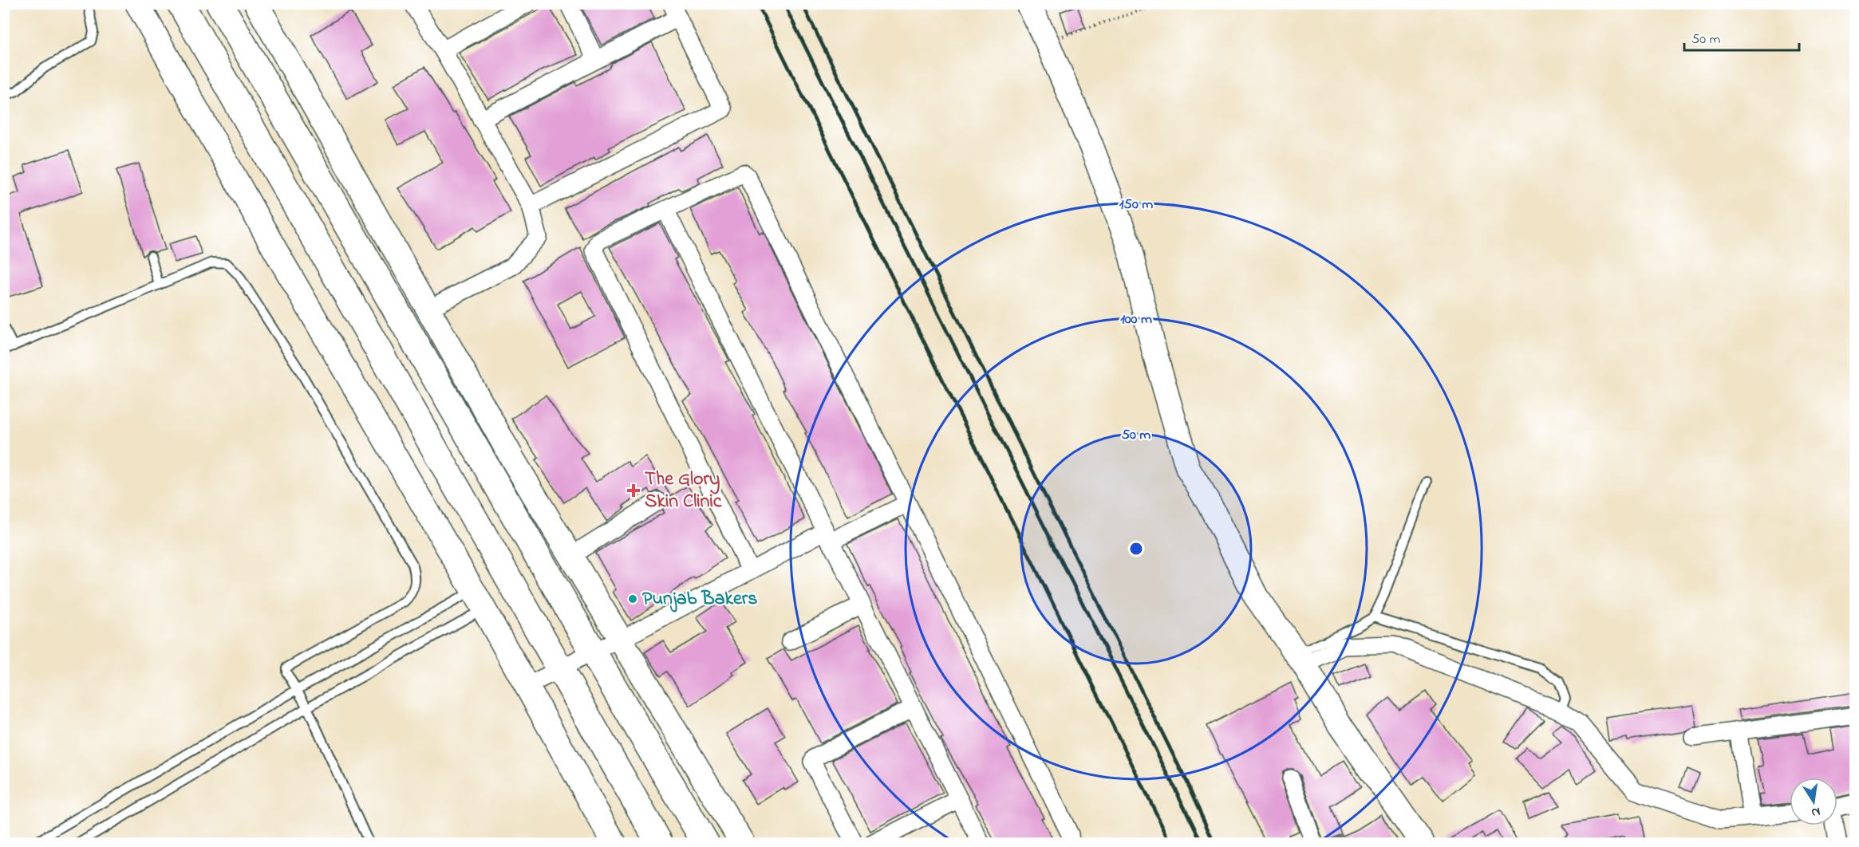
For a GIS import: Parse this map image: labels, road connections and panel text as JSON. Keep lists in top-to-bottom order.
{
  "places": {
    "health": ["The Glory Skin Clinic"],
    "other": ["Punjab Bakers"]
  },
  "scale_bar": "50 m",
  "north": "bottom",
  "rings": ["150 m", "100 m", "50 m"]
}
